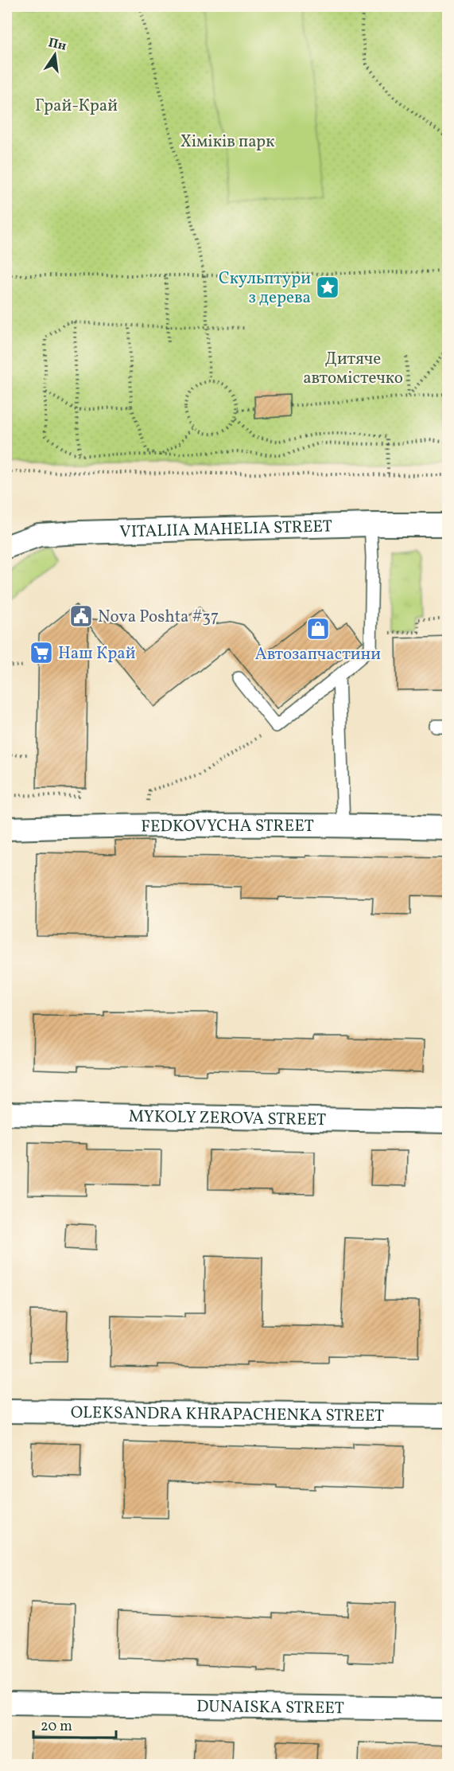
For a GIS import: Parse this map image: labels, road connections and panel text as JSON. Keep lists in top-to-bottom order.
{
  "streets": {
    "street": [
      "VITALIIA MAHELIA STREET",
      "FEDKOVYCHA STREET",
      "MYKOLY ZEROVA STREET",
      "OLEKSANDRA KHRAPACHENKA STREET",
      "DUNAISKA STREET"
    ]
  },
  "parks": ["Грай-Край", "Хіміків парк", "Дитяче автомістечко"],
  "places": {
    "place": ["Скульптури з дерева"],
    "public building": ["Nova Poshta #37"],
    "shop": ["Автозапчастини"],
    "supermarket": ["Наш Край"]
  },
  "scale_bar": "20 m",
  "north": "top"
}
